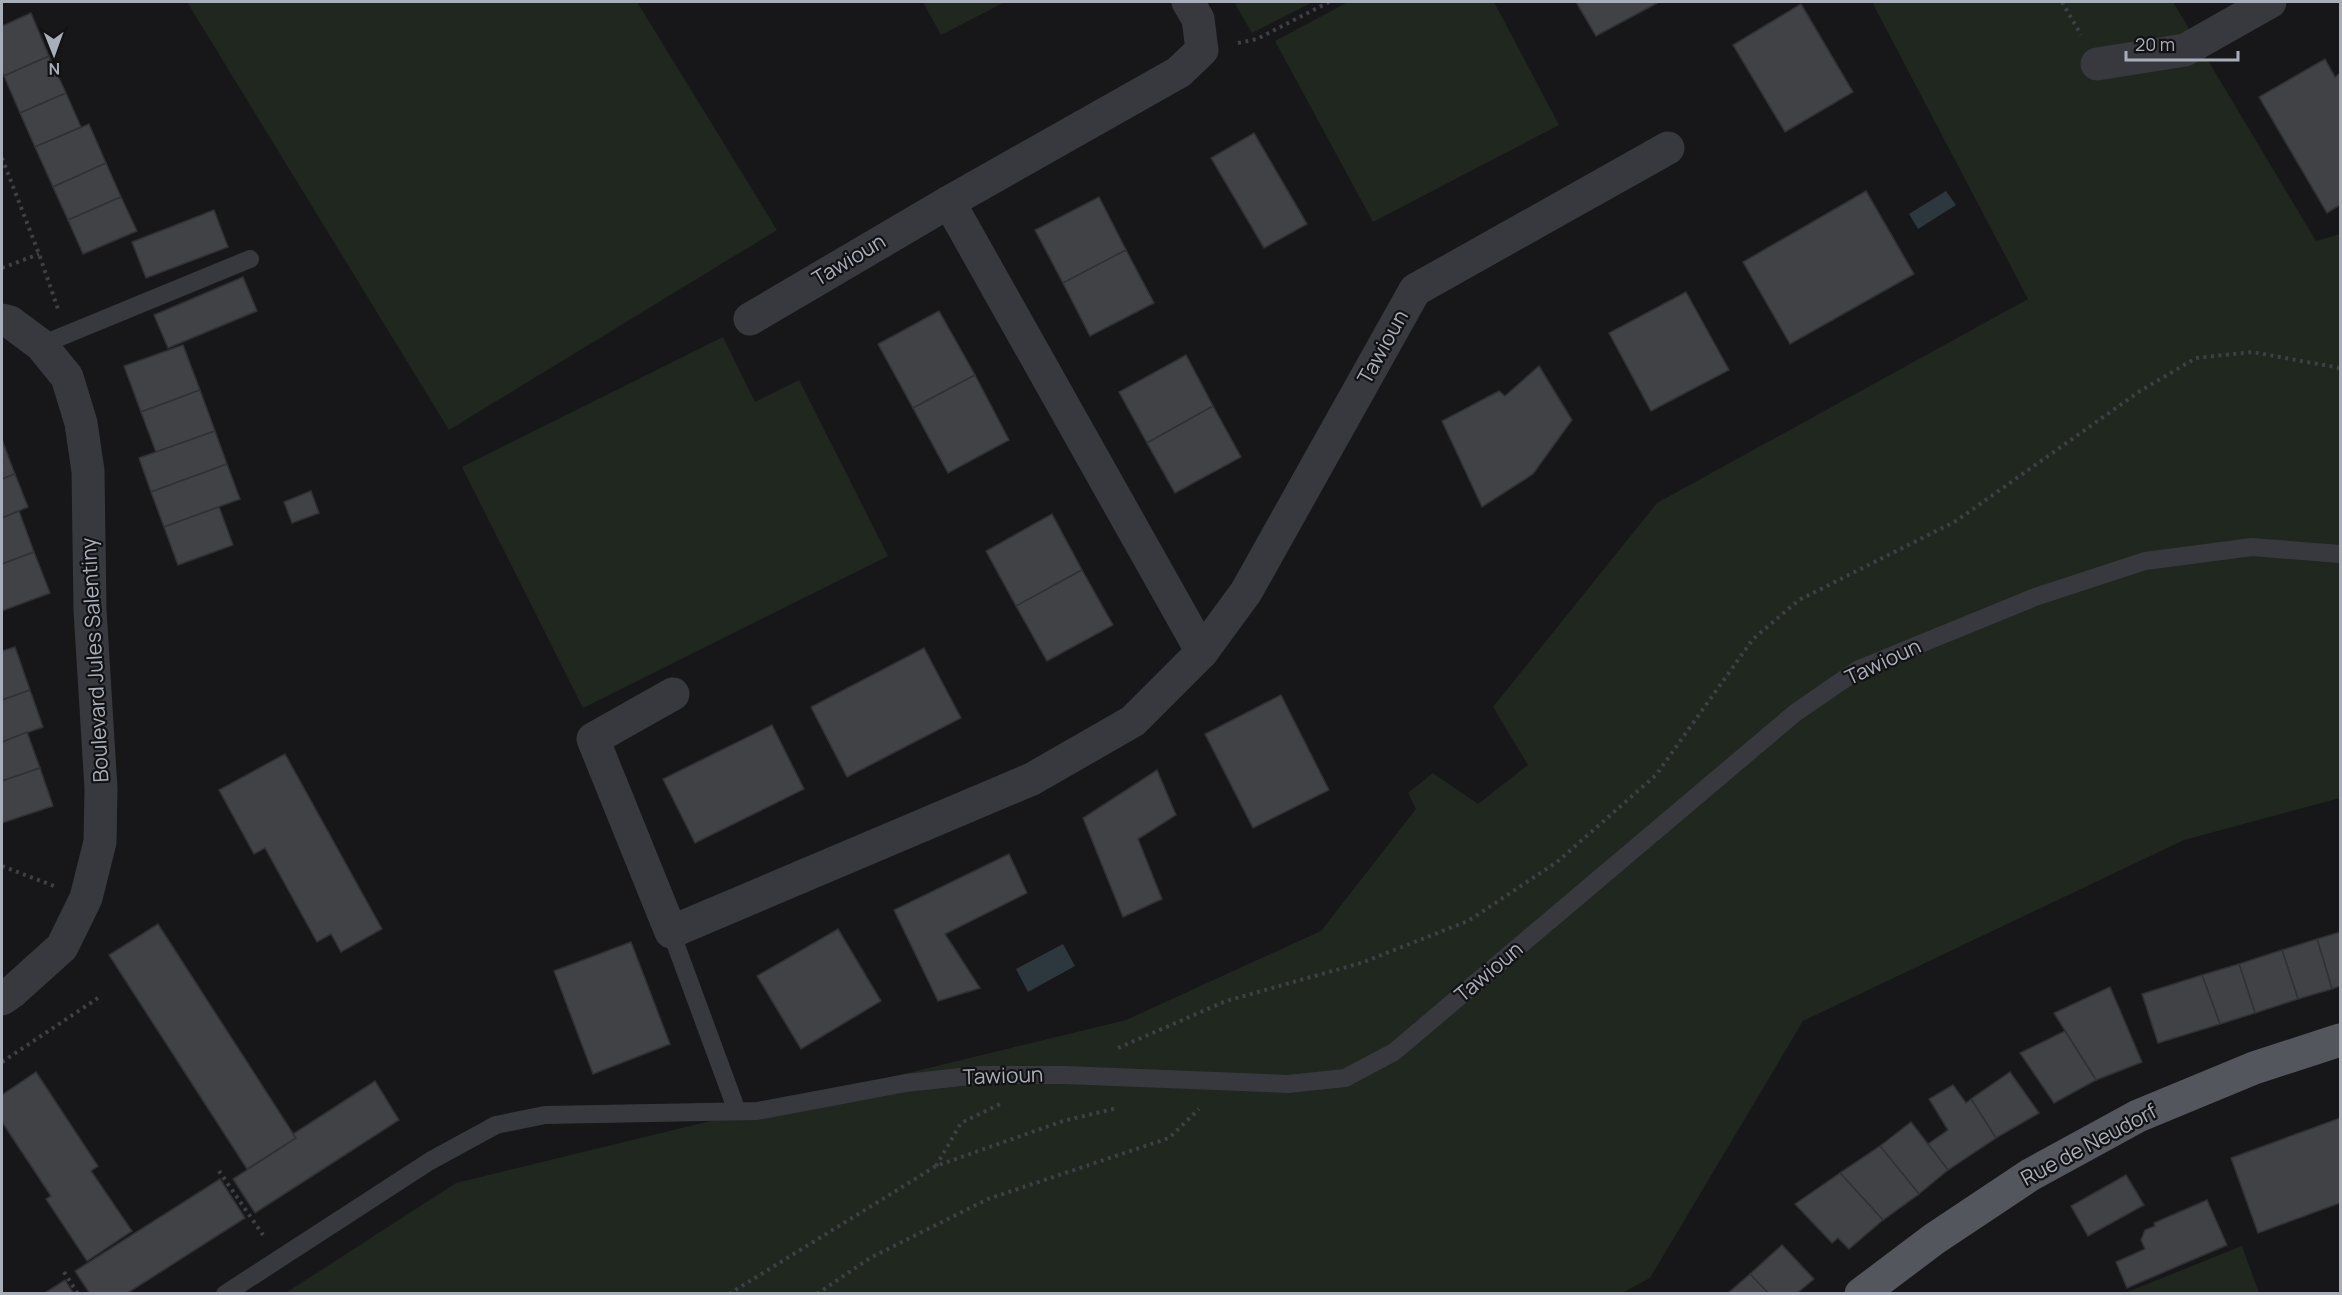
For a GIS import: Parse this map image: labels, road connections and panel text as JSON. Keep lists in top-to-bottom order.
{
  "streets": {
    "main road": ["Rue de Neudorf"],
    "street": ["Tawioun", "Boulevard Jules Salentiny"]
  },
  "scale_bar": "20 m",
  "north": "bottom"
}
